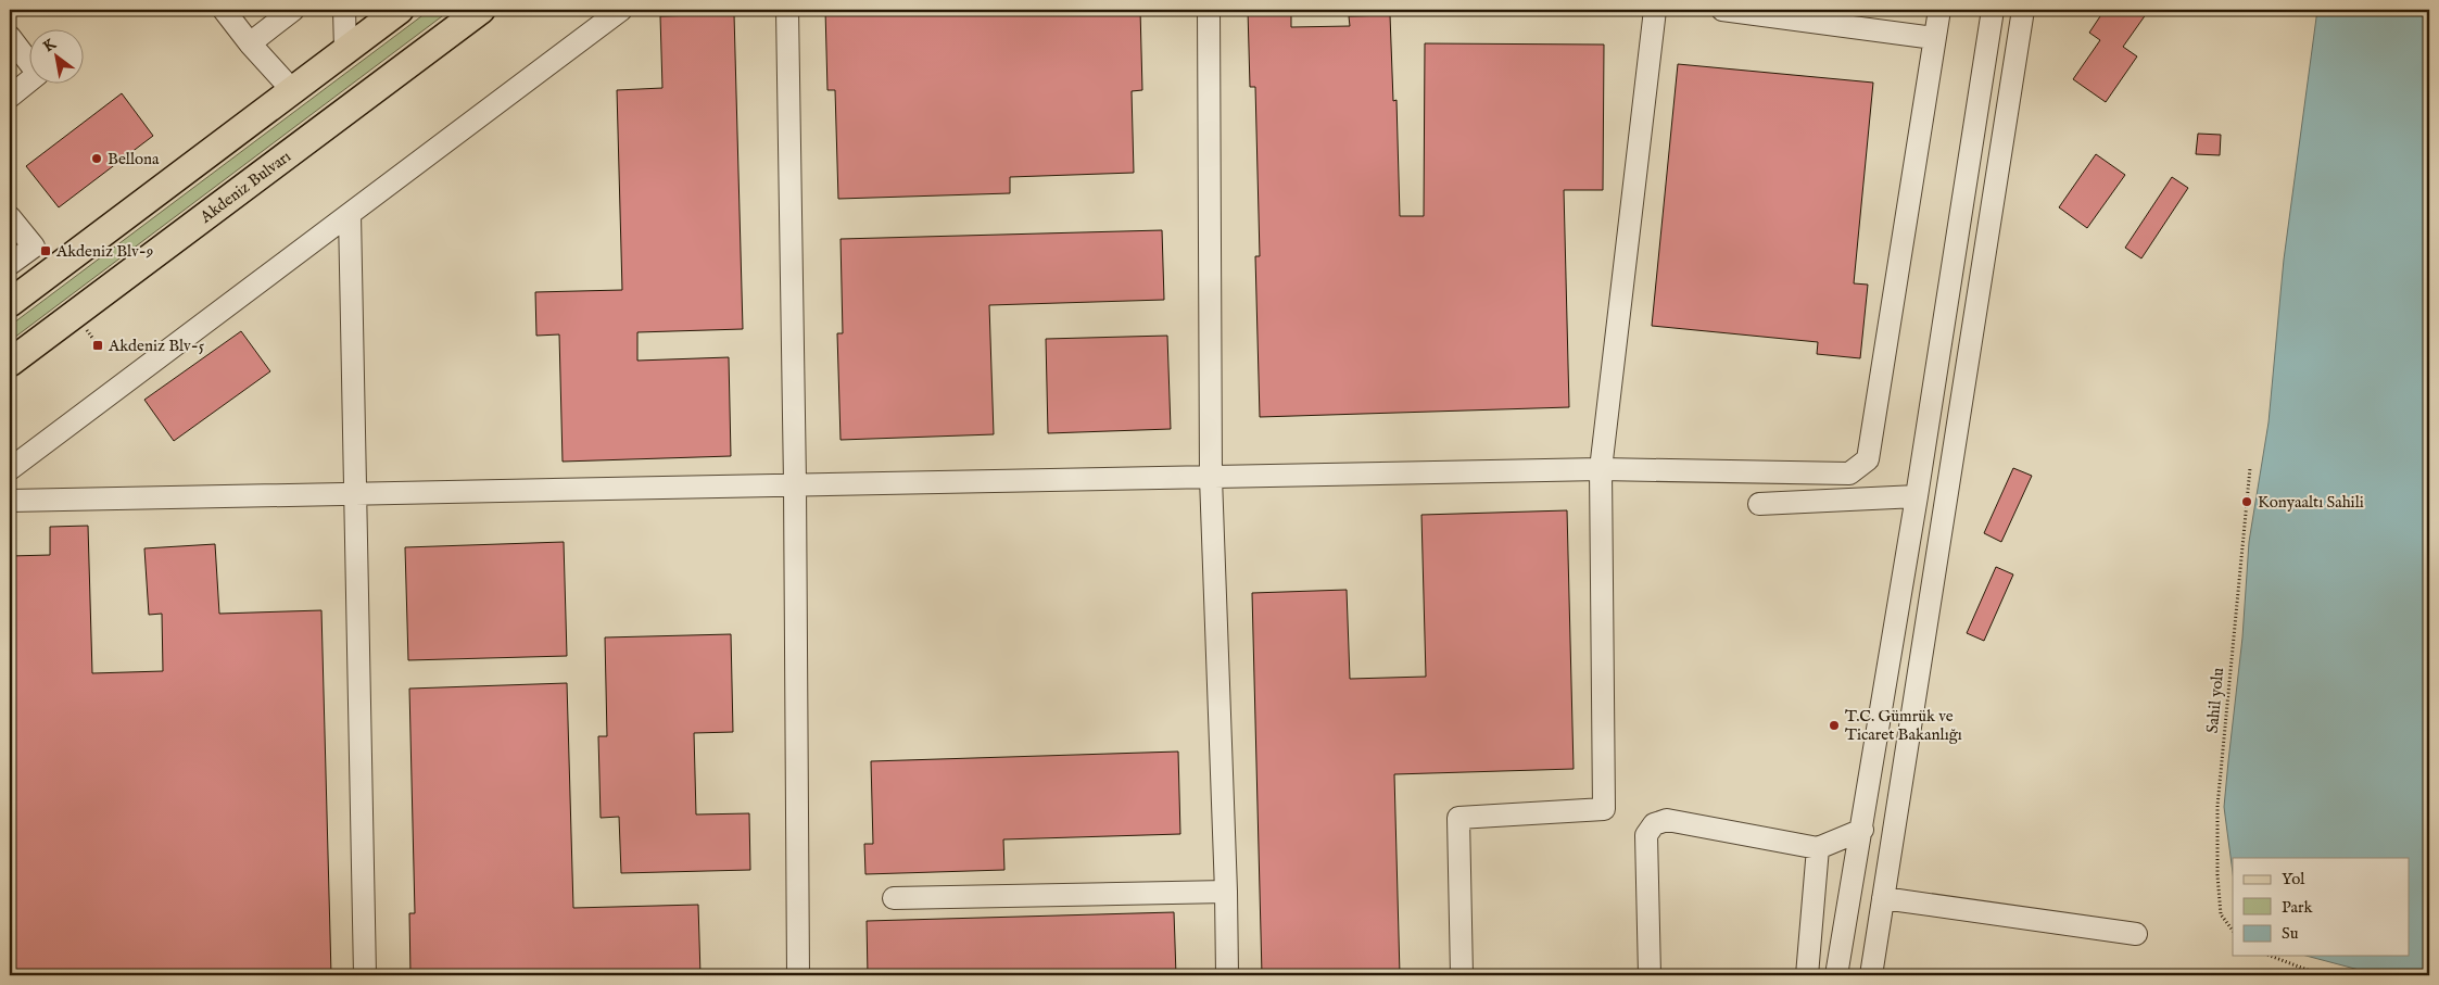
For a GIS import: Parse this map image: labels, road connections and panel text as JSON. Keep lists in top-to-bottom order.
{
  "streets": {
    "main road": ["Akdeniz Bulvarı"],
    "path": ["Sahil yolu"]
  },
  "places": {
    "other": ["Bellona", "Konyaaltı Sahili", "T.C. Gümrük ve Ticaret Bakanlığı"],
    "transit": ["Akdeniz Blv-9", "Akdeniz Blv-5"]
  },
  "legend": ["Yol", "Park", "Su"],
  "north": "top left"
}
